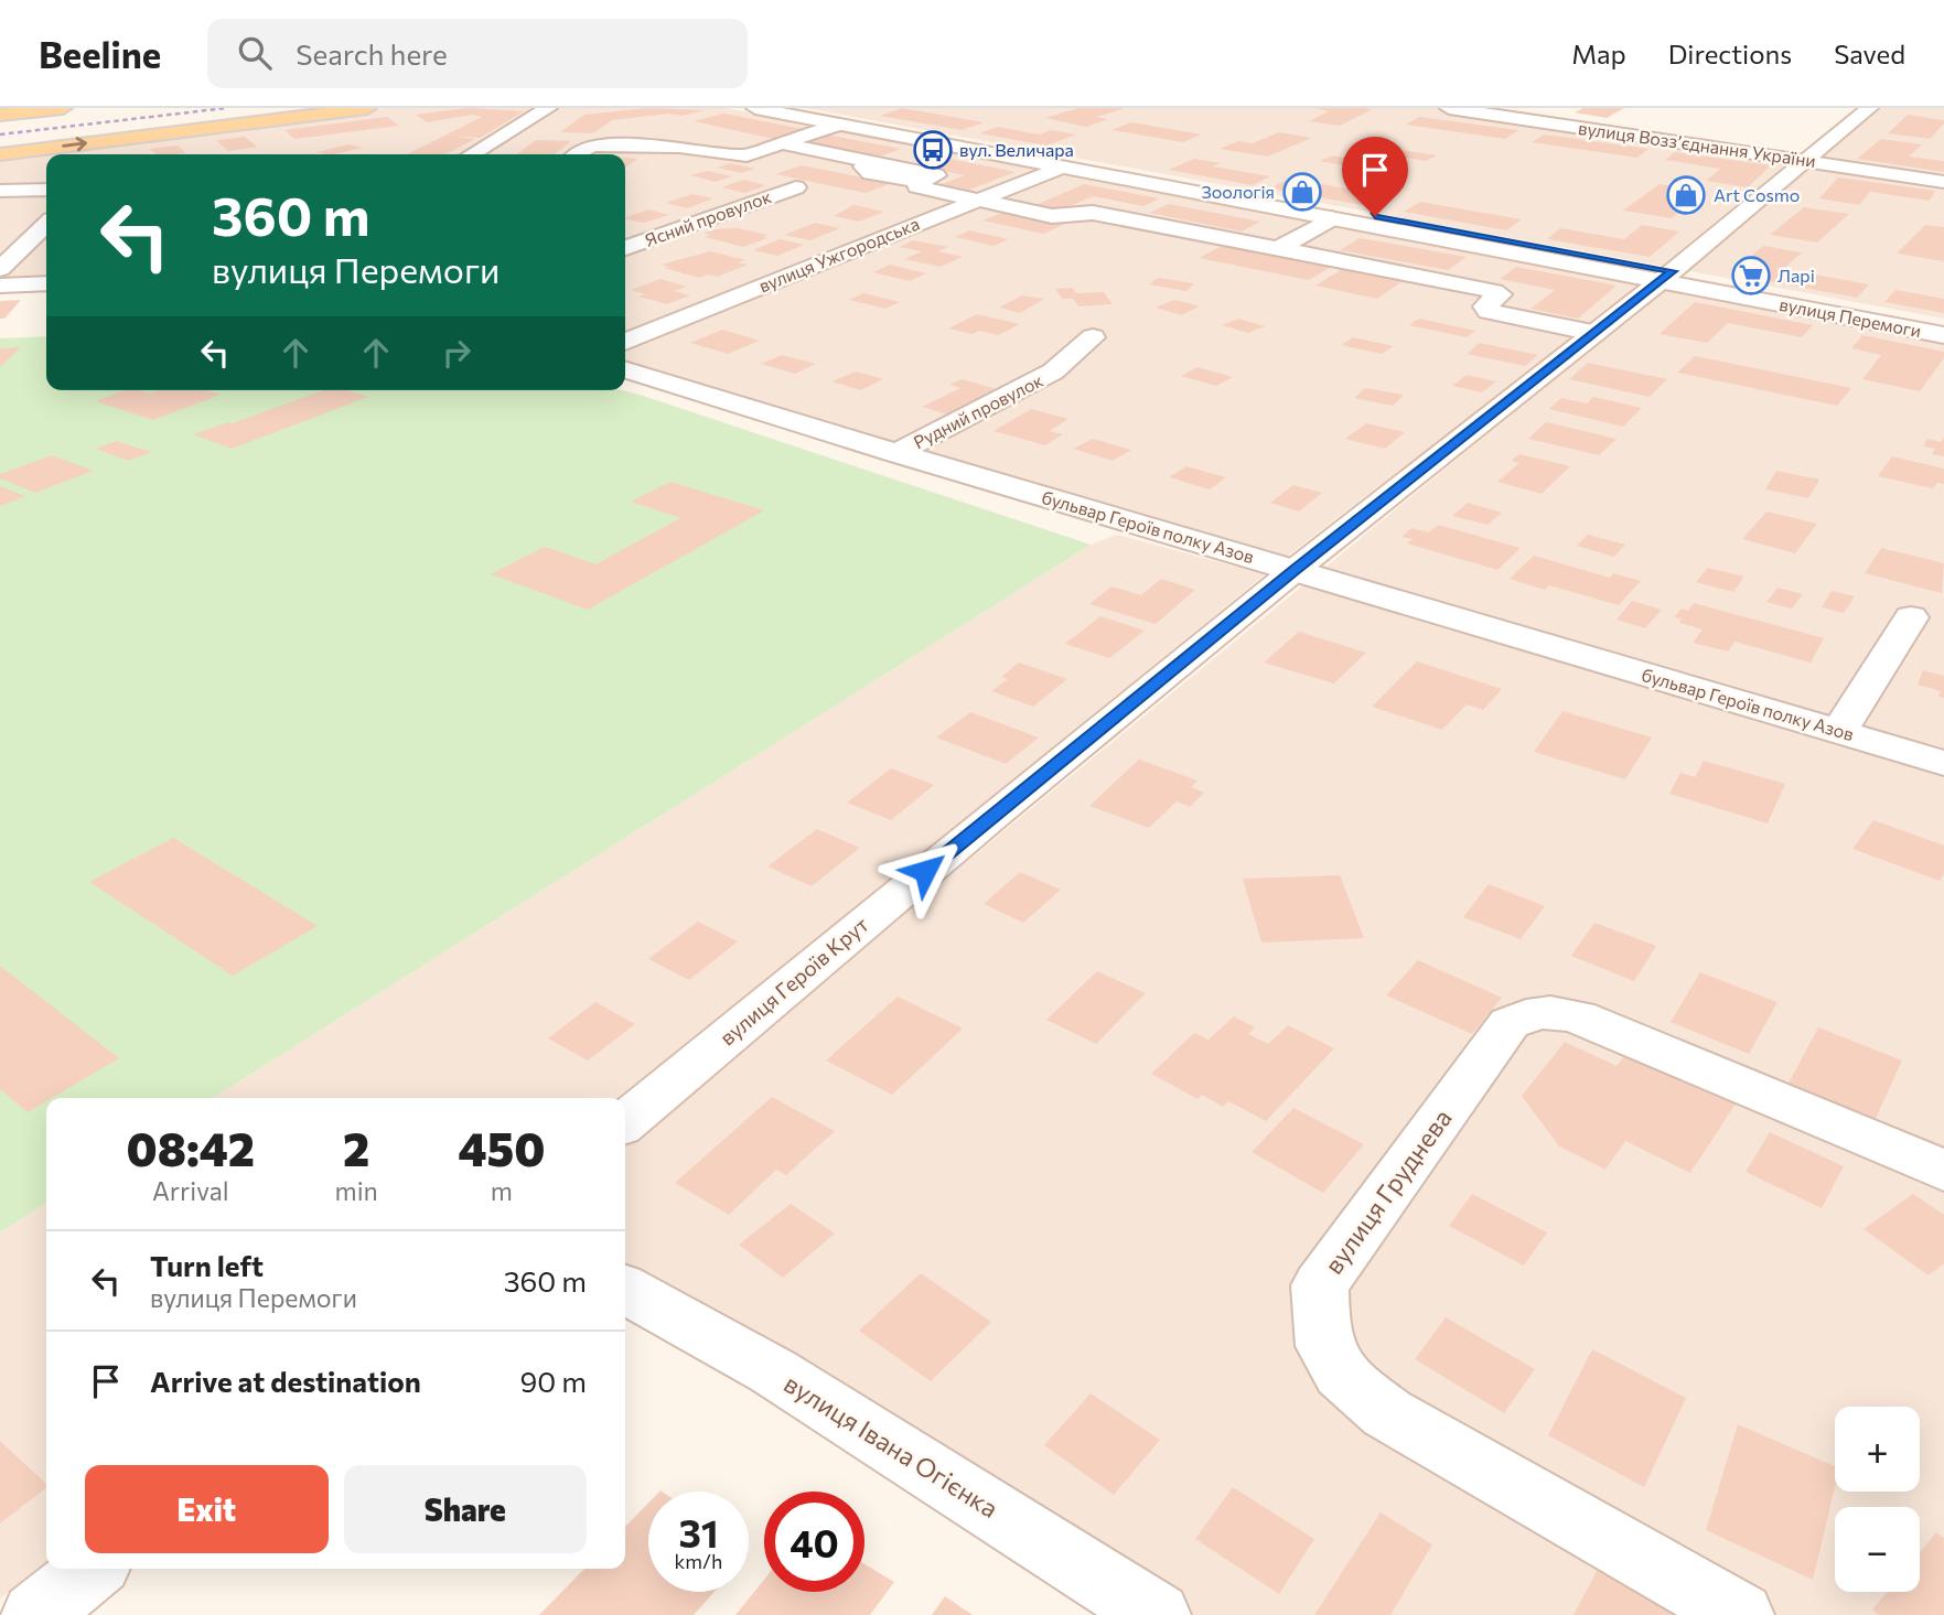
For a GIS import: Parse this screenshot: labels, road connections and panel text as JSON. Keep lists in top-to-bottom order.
{
  "streets": {
    "street": [
      "вулиця Воззʼєднання України",
      "Ясний провулок",
      "вулиця Ужгородська",
      "вулиця Перемоги",
      "Рудний провулок",
      "бульвар Героїв полку Азов",
      "вулиця Героїв Крут",
      "вулиця Груднева",
      "вулиця Івана Огієнка"
    ]
  },
  "crossings": [
    ["вулиця Воззʼєднання України", "вулиця Героїв Крут"],
    ["вулиця Ужгородська", "вулиця Перемоги"],
    ["вулиця Перемоги", "вулиця Героїв Крут"],
    ["Рудний провулок", "бульвар Героїв полку Азов"],
    ["бульвар Героїв полку Азов", "вулиця Героїв Крут"]
  ],
  "places": {
    "bus stop": ["вул. Величара"],
    "shop": ["Зоологія", "Art Cosmo"],
    "supermarket": ["Ларі"]
  },
  "page": {
    "header": "Beeline",
    "search": "Search here",
    "nav": ["Map", "Directions", "Saved"],
    "turn": ["360 m", "вулиця Перемоги"],
    "eta": [
      "08:42",
      "Arrival",
      "2",
      "min",
      "450",
      "m"
    ],
    "list": [
      {
        "name": "Turn left",
        "note": "вулиця Перемоги",
        "value": "360 m"
      },
      {
        "name": "Arrive at destination",
        "value": "90 m"
      }
    ],
    "map_buttons": ["+", "−"],
    "buttons": ["Exit", "Share"],
    "speed": "31 km/h",
    "limit": "40"
  }
}
